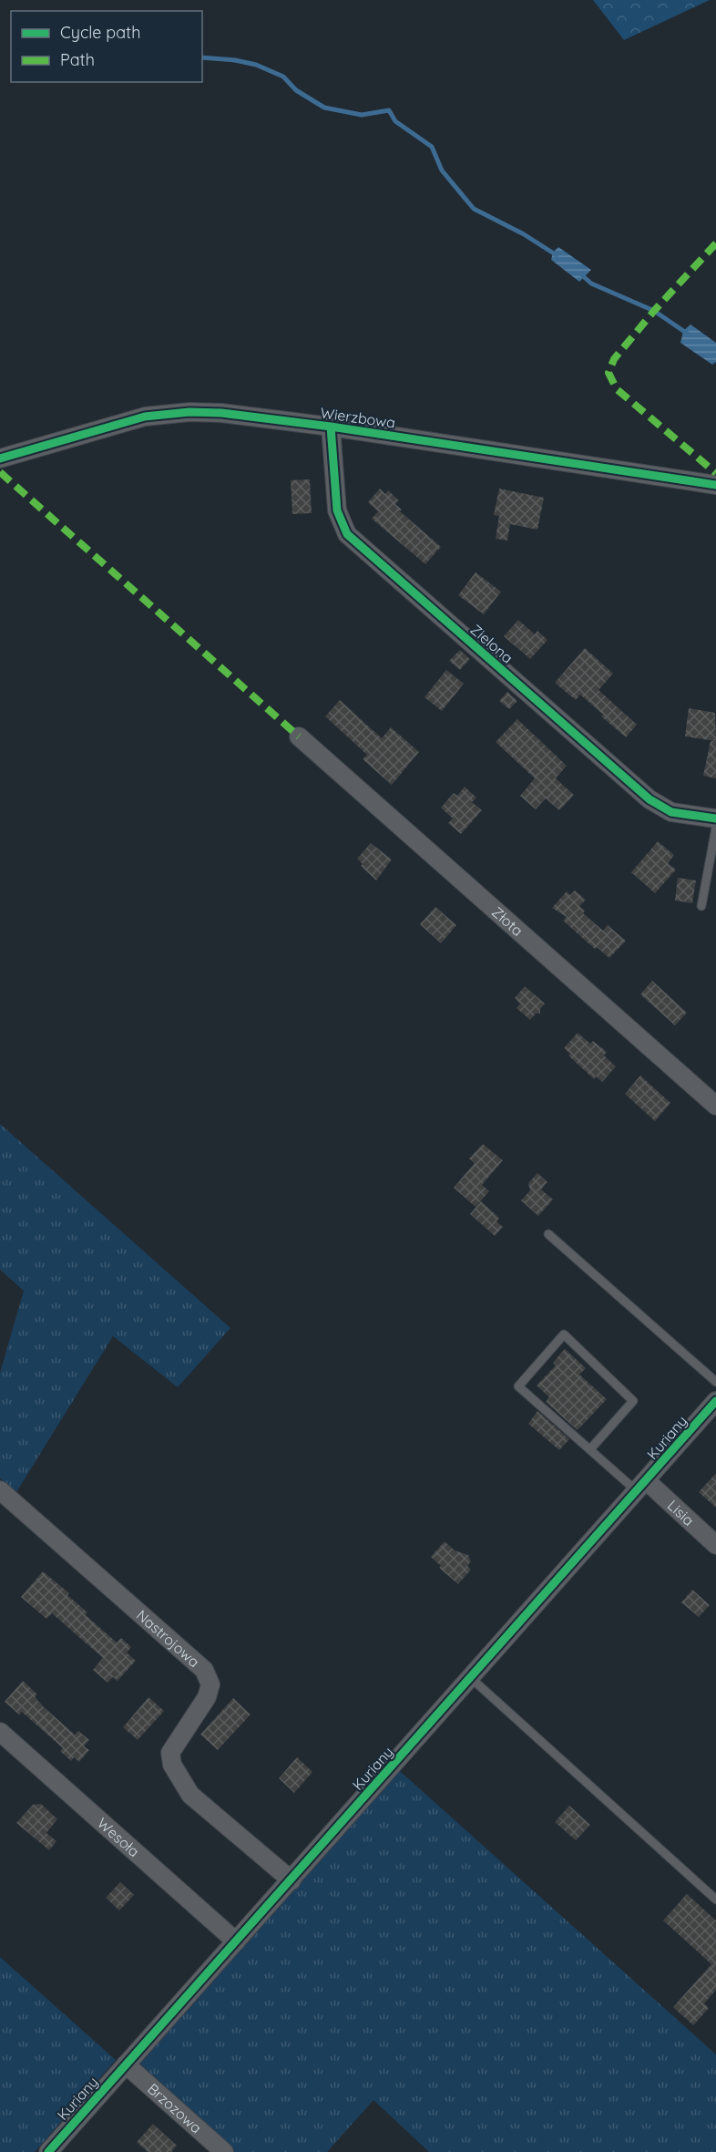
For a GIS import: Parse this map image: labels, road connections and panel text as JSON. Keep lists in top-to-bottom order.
{
  "streets": {
    "street": [
      "Wierzbowa",
      "Zielona",
      "Złota",
      "Kuriany",
      "Lisia",
      "Nastrojowa",
      "Wesoła",
      "Brzozowa"
    ]
  },
  "crossings": [
    ["Wierzbowa", "Zielona"],
    ["Kuriany", "Lisia"],
    ["Kuriany", "Nastrojowa"],
    ["Kuriany", "Wesoła"],
    ["Kuriany", "Brzozowa"]
  ],
  "legend": ["Cycle path", "Path"]
}
